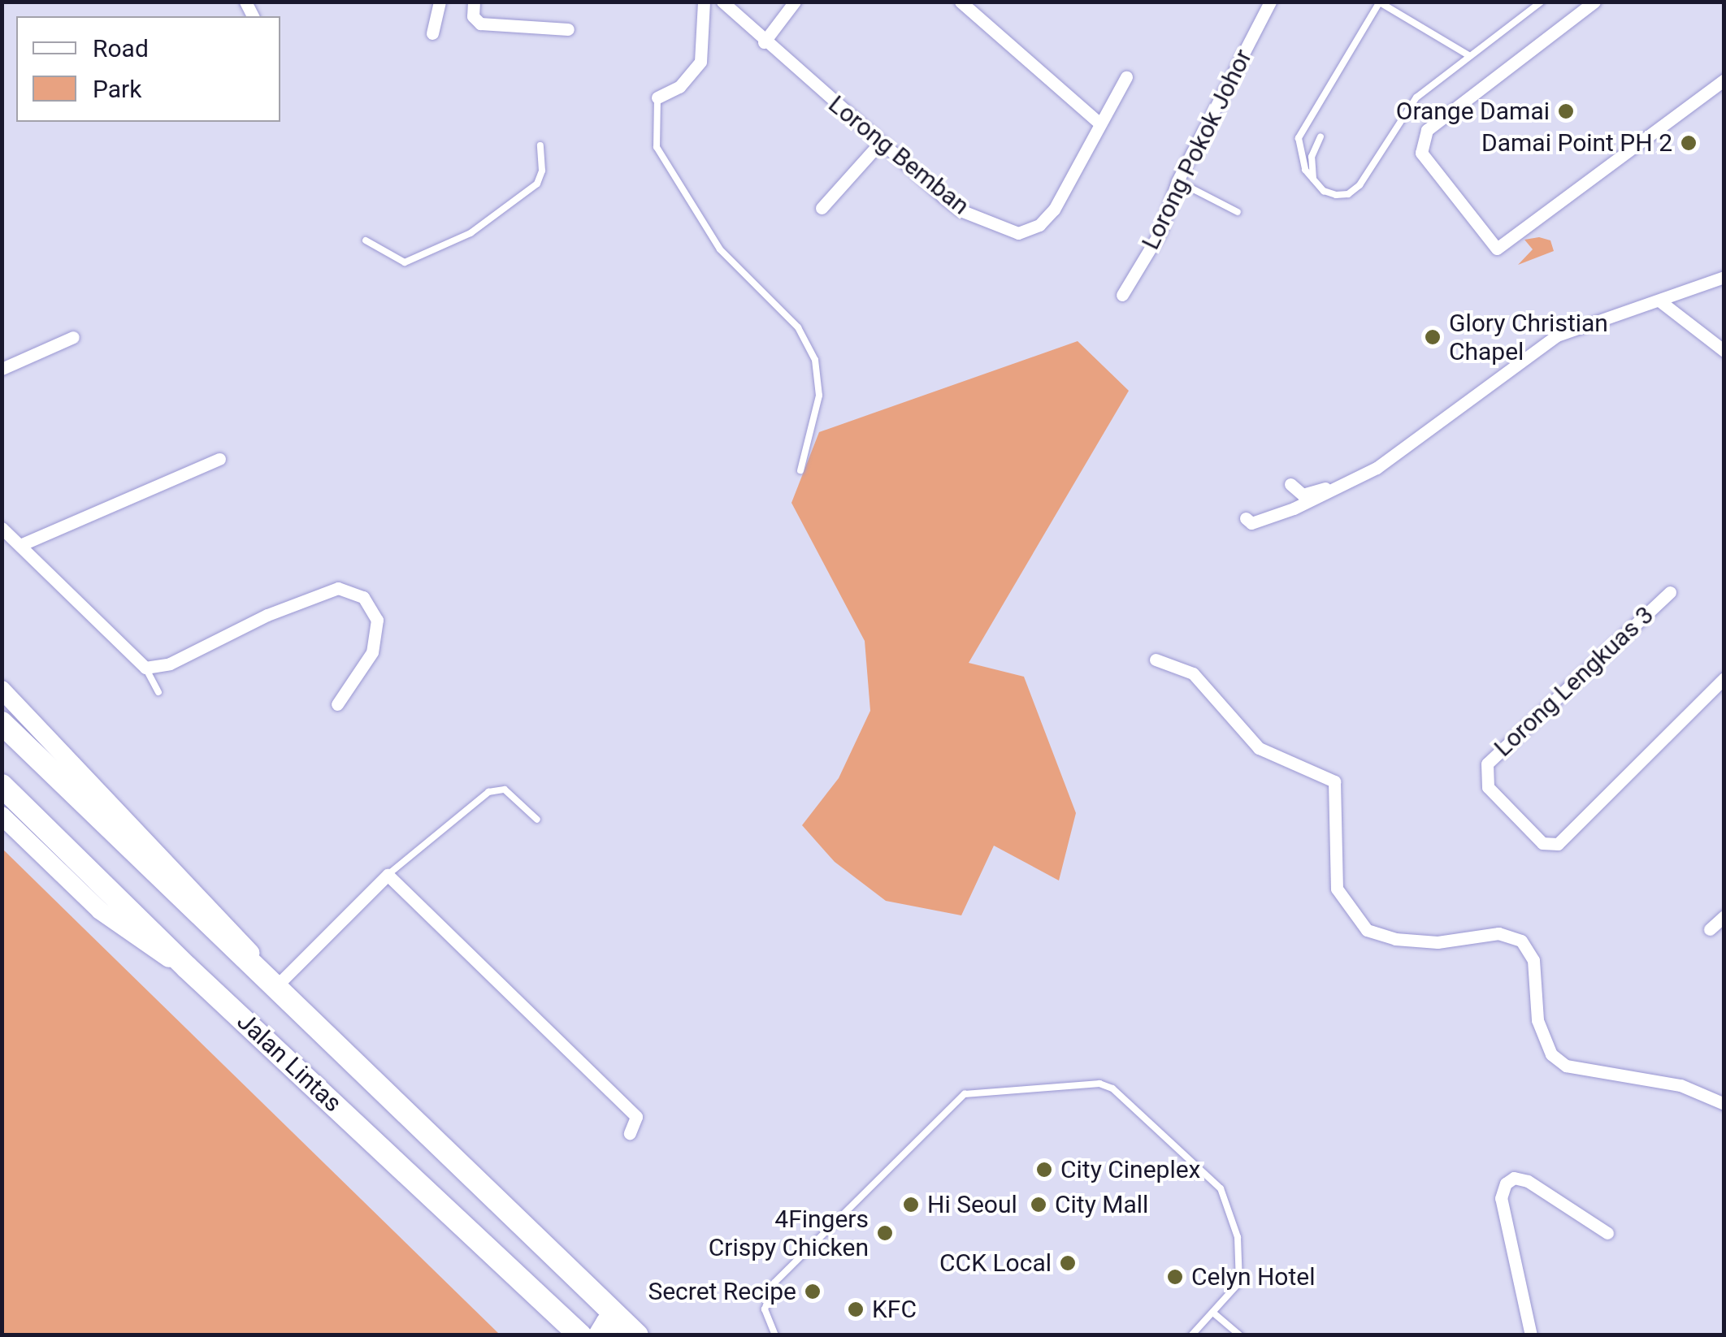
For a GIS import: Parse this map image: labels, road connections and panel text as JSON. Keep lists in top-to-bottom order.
{
  "streets": {
    "highway": ["Jalan Lintas"],
    "street": ["Lorong Pokok Johor", "Lorong Bemban", "Lorong Lengkuas 3"]
  },
  "places": [
    "Orange Damai",
    "Damai Point PH 2",
    "Glory Christian Chapel",
    "City Cineplex",
    "Hi Seoul",
    "City Mall",
    "4Fingers Crispy Chicken",
    "CCK Local",
    "Celyn Hotel",
    "Secret Recipe",
    "KFC"
  ],
  "legend": ["Road", "Park"]
}
